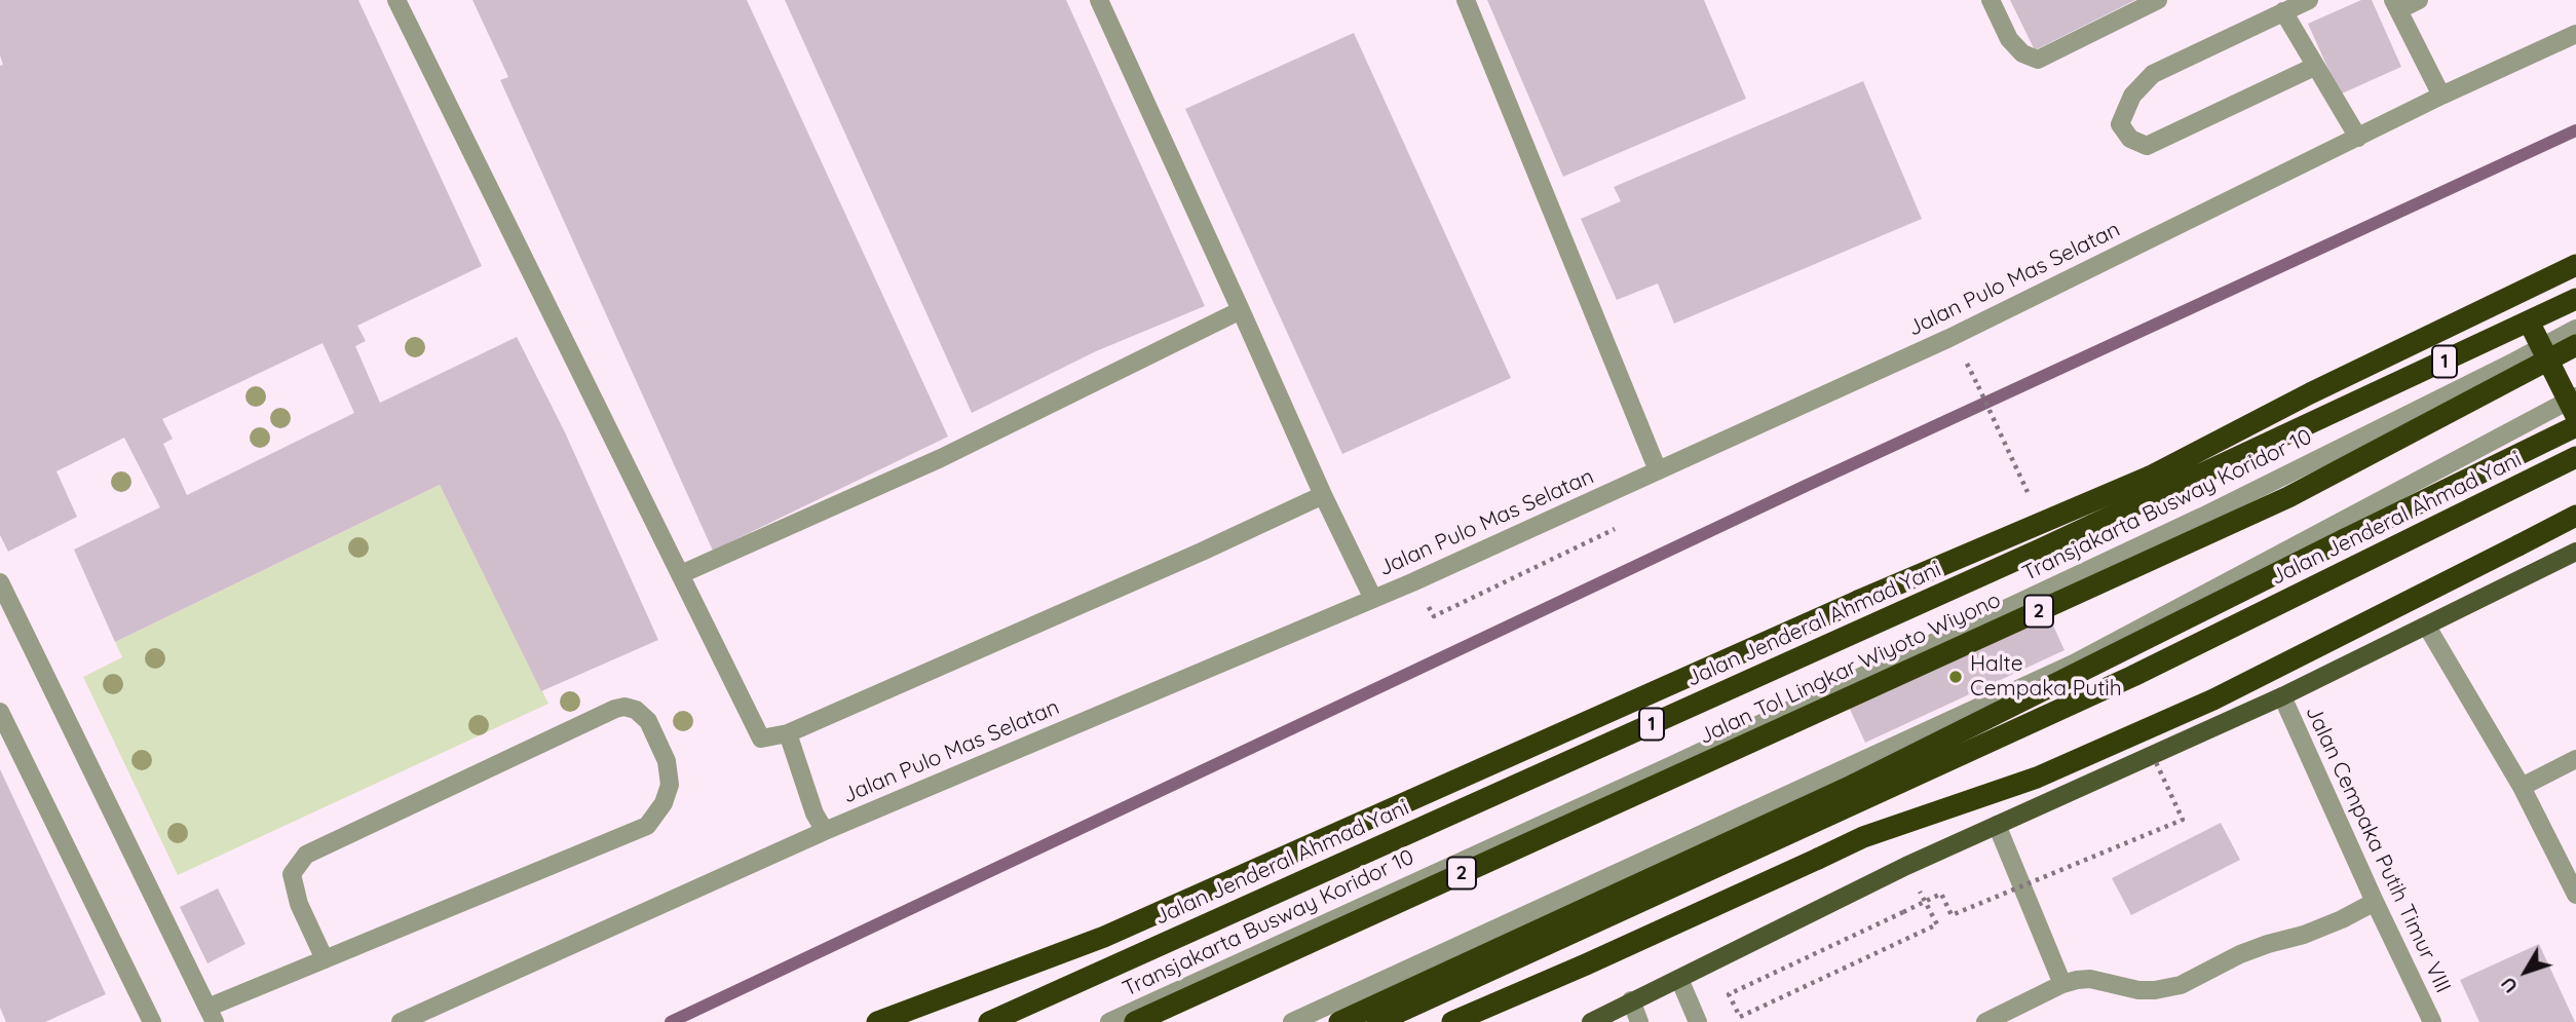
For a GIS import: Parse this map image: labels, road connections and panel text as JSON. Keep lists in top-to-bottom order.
{
  "streets": {
    "highway": [
      "1",
      "Jalan Jenderal Ahmad Yani",
      "2",
      "Jalan Tol Lingkar Wiyoto Wiyono"
    ],
    "street": ["Jalan Pulo Mas Selatan", "Transjakarta Busway Koridor 10", "Jalan Cempaka Putih Timur VIII"]
  },
  "places": ["Halte Cempaka Putih"],
  "north": "bottom left"
}
